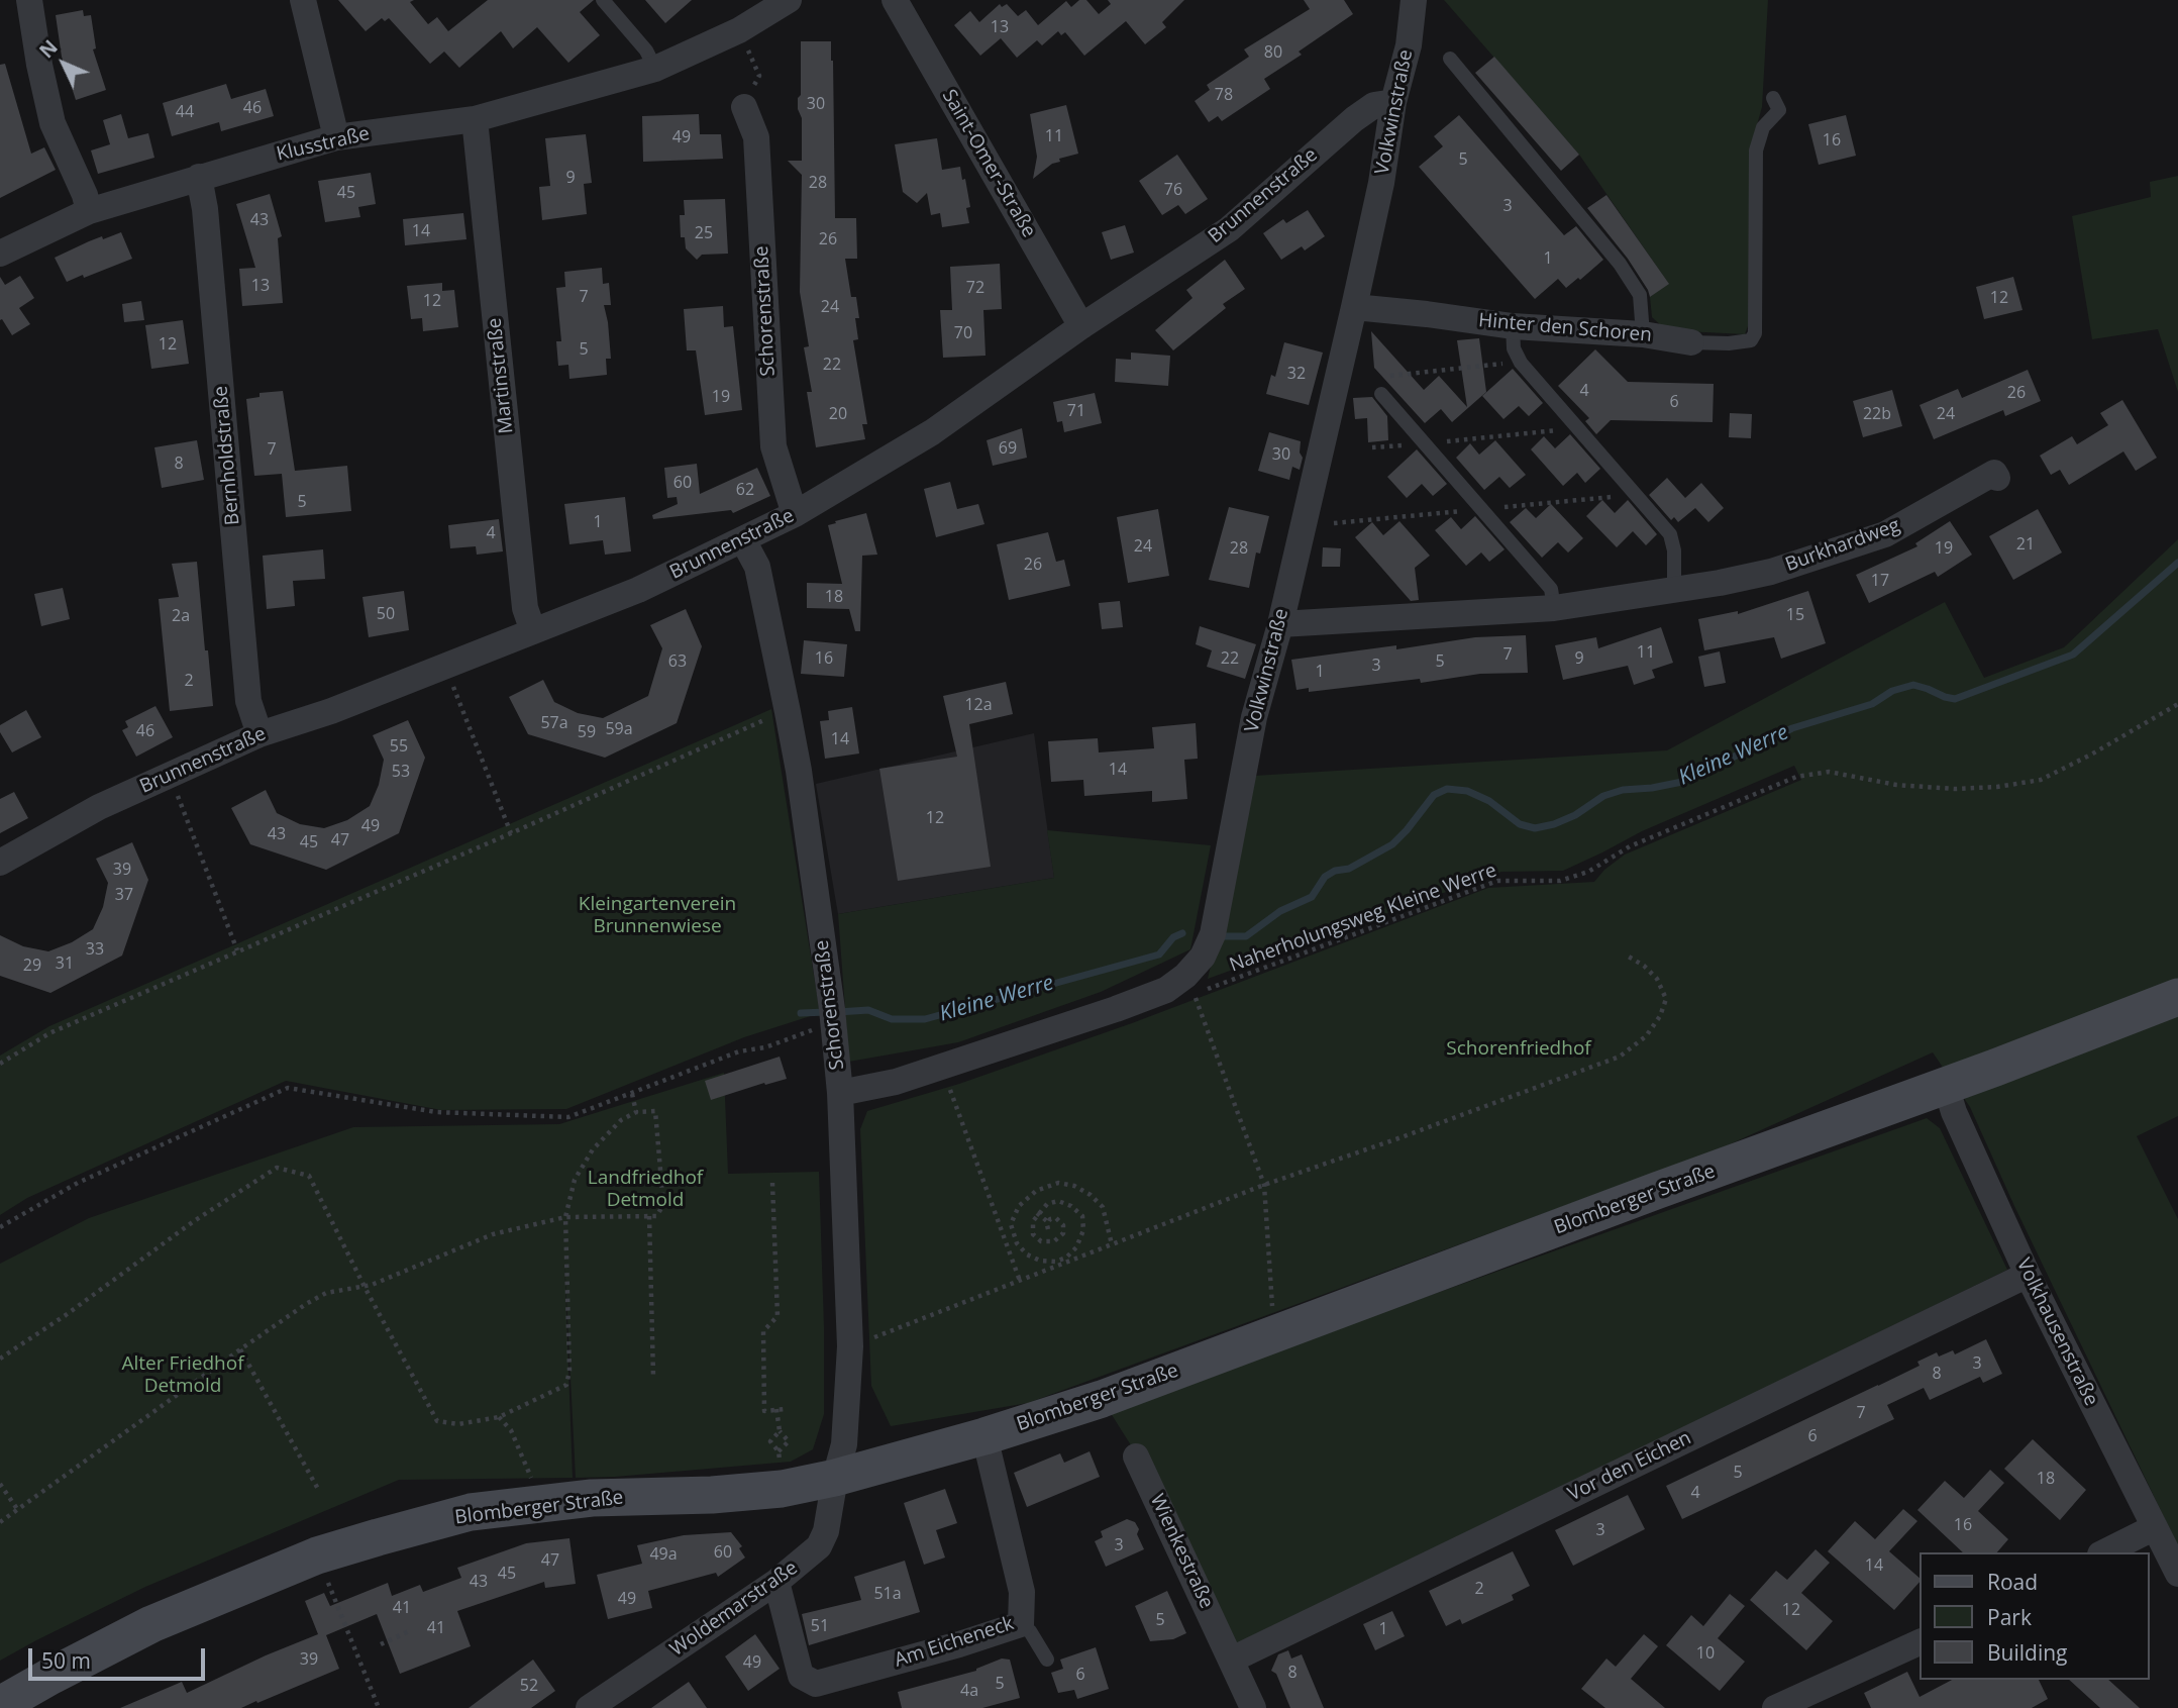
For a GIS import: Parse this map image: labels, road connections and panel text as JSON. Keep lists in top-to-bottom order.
{
  "streets": {
    "street": [
      "Volkwinstraße",
      "Klusstraße",
      "Saint-Omer-Straße",
      "Brunnenstraße",
      "Schorenstraße",
      "Hinter den Schoren",
      "Martinstraße",
      "Bernholdstraße",
      "Burkhardweg",
      "Blomberger Straße",
      "Volkhausenstraße",
      "Vor den Eichen",
      "Wienkestraße",
      "Woldemarstraße",
      "Am Eicheneck"
    ],
    "path": ["Naherholungsweg Kleine Werre"]
  },
  "crossings": [
    ["Volkwinstraße", "Brunnenstraße"],
    ["Volkwinstraße", "Schorenstraße"],
    ["Volkwinstraße", "Hinter den Schoren"],
    ["Volkwinstraße", "Burkhardweg"],
    ["Klusstraße", "Martinstraße"],
    ["Klusstraße", "Bernholdstraße"],
    ["Saint-Omer-Straße", "Brunnenstraße"],
    ["Brunnenstraße", "Schorenstraße"],
    ["Brunnenstraße", "Martinstraße"],
    ["Brunnenstraße", "Bernholdstraße"],
    ["Schorenstraße", "Blomberger Straße"],
    ["Schorenstraße", "Woldemarstraße"],
    ["Blomberger Straße", "Volkhausenstraße"],
    ["Blomberger Straße", "Woldemarstraße"],
    ["Blomberger Straße", "Am Eicheneck"],
    ["Volkhausenstraße", "Vor den Eichen"],
    ["Vor den Eichen", "Wienkestraße"],
    ["Woldemarstraße", "Am Eicheneck"]
  ],
  "water": ["Kleine Werre"],
  "parks": [
    "Kleingartenverein Brunnenwiese",
    "Schorenfriedhof",
    "Landfriedhof Detmold",
    "Alter Friedhof Detmold"
  ],
  "house_numbers": [
    "13",
    "80",
    "78",
    "30",
    "46",
    "44",
    "11",
    "49",
    "16",
    "5",
    "9",
    "28",
    "76",
    "45",
    "3",
    "43",
    "14",
    "25",
    "26",
    "1",
    "13",
    "72",
    "7",
    "12",
    "12",
    "24",
    "70",
    "12",
    "5",
    "22",
    "32",
    "4",
    "26",
    "19",
    "6",
    "71",
    "20",
    "22b",
    "24",
    "69",
    "7",
    "30",
    "8",
    "60",
    "62",
    "5",
    "1",
    "4",
    "21",
    "24",
    "28",
    "19",
    "26",
    "17",
    "18",
    "50",
    "15",
    "2a",
    "11",
    "7",
    "16",
    "22",
    "9",
    "63",
    "5",
    "3",
    "1",
    "2",
    "12a",
    "57a",
    "59a",
    "46",
    "59",
    "14",
    "55",
    "14",
    "53",
    "12",
    "49",
    "43",
    "47",
    "45",
    "39",
    "37",
    "33",
    "31",
    "29",
    "3",
    "8",
    "7",
    "6",
    "5",
    "18",
    "4",
    "16",
    "3",
    "3",
    "60",
    "49a",
    "47",
    "14",
    "45",
    "43",
    "2",
    "51a",
    "49",
    "41",
    "12",
    "5",
    "51",
    "41",
    "1",
    "10",
    "39",
    "49",
    "8",
    "6",
    "5",
    "52",
    "4a"
  ],
  "legend": ["Road", "Park", "Building"],
  "scale_bar": "50 m",
  "north": "top left"
}
